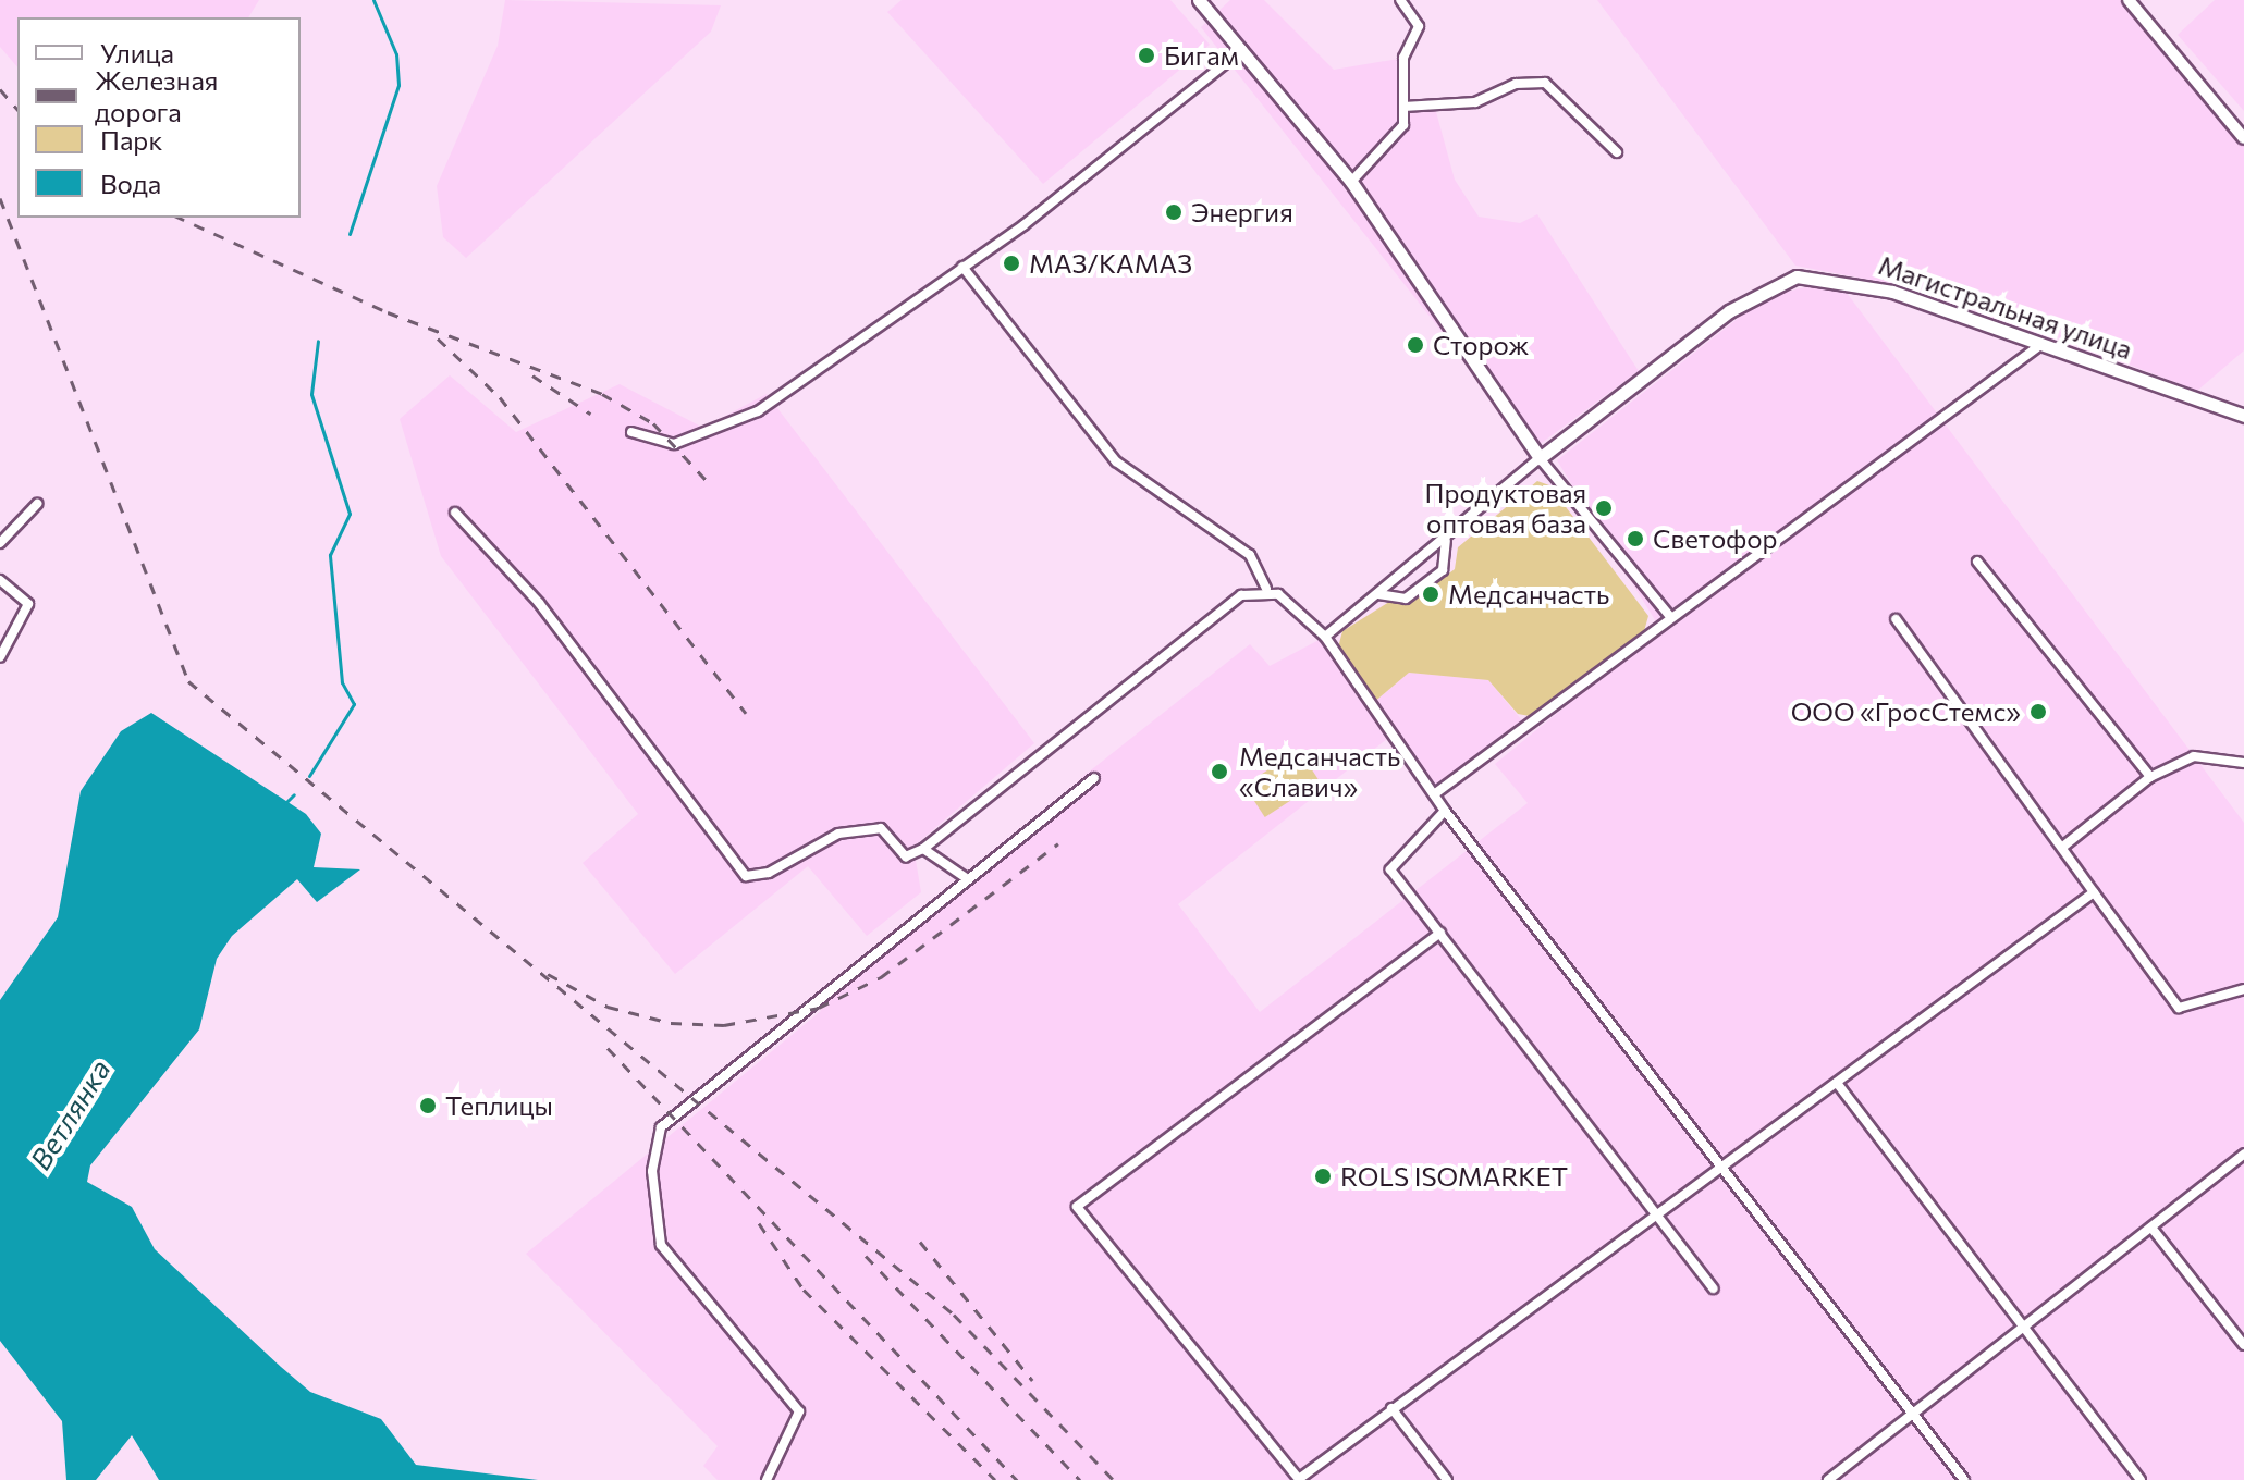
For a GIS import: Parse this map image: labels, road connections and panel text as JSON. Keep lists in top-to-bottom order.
{
  "streets": {
    "main road": ["Магистральная улица"]
  },
  "water": ["Ветлянка"],
  "places": [
    "Бигам",
    "Энергия",
    "МАЗ/КАМАЗ",
    "Сторож",
    "Продуктовая оптовая база",
    "Светофор",
    "Медсанчасть",
    "ООО «ГросСтемс»",
    "Медсанчасть «Славич»",
    "Теплицы",
    "ROLS ISOMARKET"
  ],
  "legend": [
    "Улица",
    "Железная дорога",
    "Парк",
    "Вода"
  ]
}
